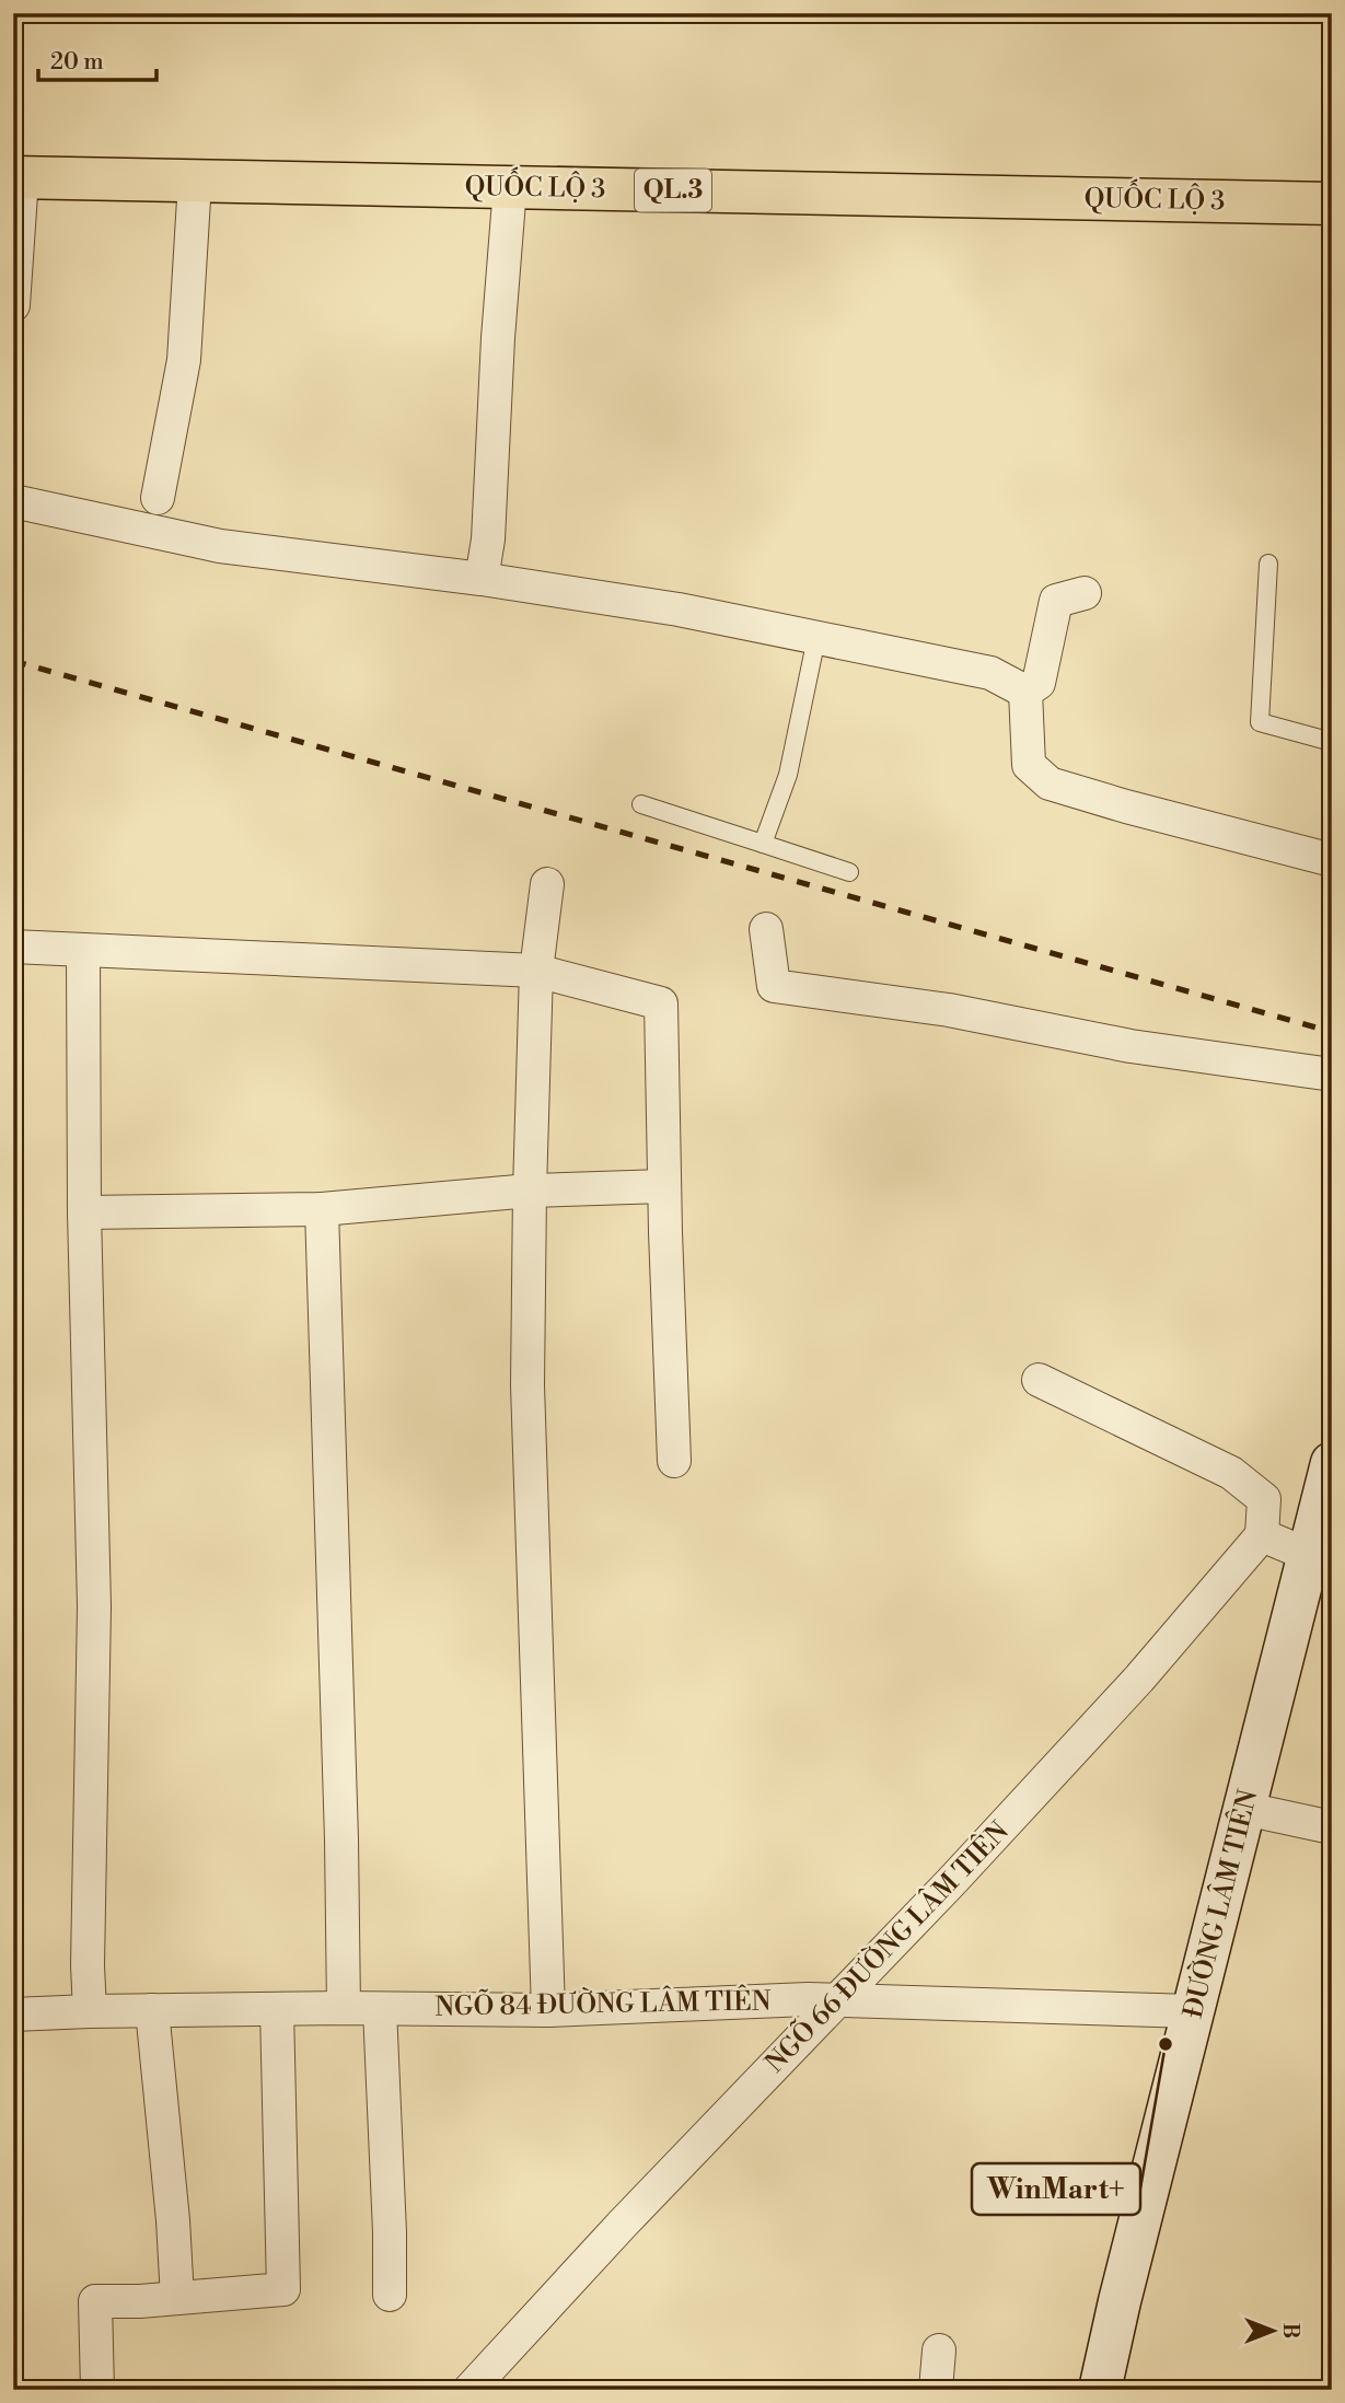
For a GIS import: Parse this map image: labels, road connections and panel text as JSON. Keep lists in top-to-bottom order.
{
  "streets": {
    "highway": ["QUỐC LỘ 3", "QL.3"],
    "street": ["ĐƯỜNG LÂM TIÊN", "NGÕ 66 ĐƯỜNG LÂM TIÊN", "NGÕ 84 ĐƯỜNG LÂM TIÊN"]
  },
  "crossings": [
    ["ĐƯỜNG LÂM TIÊN", "NGÕ 84 ĐƯỜNG LÂM TIÊN"],
    ["NGÕ 66 ĐƯỜNG LÂM TIÊN", "NGÕ 84 ĐƯỜNG LÂM TIÊN"]
  ],
  "places": ["WinMart+"],
  "scale_bar": "20 m",
  "north": "right"
}
